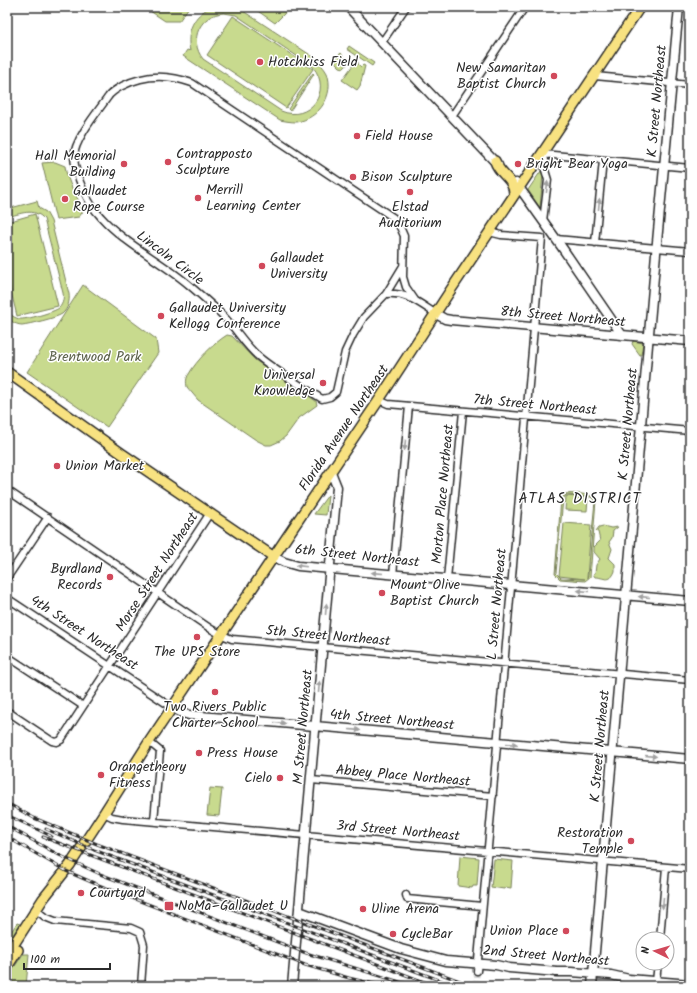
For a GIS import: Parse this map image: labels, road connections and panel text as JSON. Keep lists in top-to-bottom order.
{
  "streets": {
    "main road": [
      "K Street Northeast",
      "8th Street Northeast",
      "Florida Avenue Northeast",
      "6th Street Northeast",
      "4th Street Northeast",
      "M Street Northeast",
      "2nd Street Northeast"
    ],
    "street": [
      "Lincoln Circle",
      "7th Street Northeast",
      "Morton Place Northeast",
      "Morse Street Northeast",
      "L Street Northeast",
      "5th Street Northeast",
      "Abbey Place Northeast",
      "3rd Street Northeast"
    ]
  },
  "crossings": [
    ["K Street Northeast", "8th Street Northeast"],
    ["K Street Northeast", "7th Street Northeast"],
    ["K Street Northeast", "6th Street Northeast"],
    ["K Street Northeast", "4th Street Northeast"],
    ["K Street Northeast", "5th Street Northeast"],
    ["K Street Northeast", "3rd Street Northeast"],
    ["K Street Northeast", "2nd Street Northeast"],
    ["Lincoln Circle", "8th Street Northeast"],
    ["Lincoln Circle", "Florida Avenue Northeast"],
    ["8th Street Northeast", "Florida Avenue Northeast"],
    ["8th Street Northeast", "L Street Northeast"],
    ["7th Street Northeast", "Florida Avenue Northeast"],
    ["7th Street Northeast", "Morton Place Northeast"],
    ["7th Street Northeast", "L Street Northeast"],
    ["Florida Avenue Northeast", "6th Street Northeast"],
    ["Florida Avenue Northeast", "L Street Northeast"],
    ["Florida Avenue Northeast", "4th Street Northeast"],
    ["Florida Avenue Northeast", "5th Street Northeast"],
    ["Florida Avenue Northeast", "M Street Northeast"],
    ["Florida Avenue Northeast", "3rd Street Northeast"],
    ["Morton Place Northeast", "6th Street Northeast"],
    ["6th Street Northeast", "Morse Street Northeast"],
    ["6th Street Northeast", "L Street Northeast"],
    ["6th Street Northeast", "M Street Northeast"],
    ["Morse Street Northeast", "4th Street Northeast"],
    ["Morse Street Northeast", "5th Street Northeast"],
    ["L Street Northeast", "4th Street Northeast"],
    ["L Street Northeast", "5th Street Northeast"],
    ["L Street Northeast", "Abbey Place Northeast"],
    ["L Street Northeast", "3rd Street Northeast"],
    ["L Street Northeast", "2nd Street Northeast"],
    ["4th Street Northeast", "M Street Northeast"],
    ["5th Street Northeast", "M Street Northeast"],
    ["M Street Northeast", "Abbey Place Northeast"],
    ["M Street Northeast", "3rd Street Northeast"],
    ["M Street Northeast", "2nd Street Northeast"]
  ],
  "one_way": ["6th Street Northeast", "4th Street Northeast"],
  "districts": ["ATLAS DISTRICT"],
  "parks": ["Brentwood Park"],
  "places": {
    "other": [
      "Hotchkiss Field",
      "New Samaritan Baptist Church",
      "Field House",
      "Contrapposto Sculpture",
      "Hall Memorial Building",
      "Bright Bear Yoga",
      "Bison Sculpture",
      "Elstad Auditorium",
      "Merrill Learning Center",
      "Gallaudet Rope Course",
      "Gallaudet University",
      "Gallaudet University Kellogg Conference",
      "Universal Knowledge",
      "Union Market",
      "Byrdland Records",
      "Mount Olive Baptist Church",
      "The UPS Store",
      "Two Rivers Public Charter School",
      "Press House",
      "Orangetheory Fitness",
      "Cielo",
      "Restoration Temple",
      "Courtyard",
      "Uline Arena",
      "Union Place",
      "CycleBar"
    ],
    "transit": ["NoMa–Gallaudet U"]
  },
  "scale_bar": "100 m",
  "north": "left"
}
